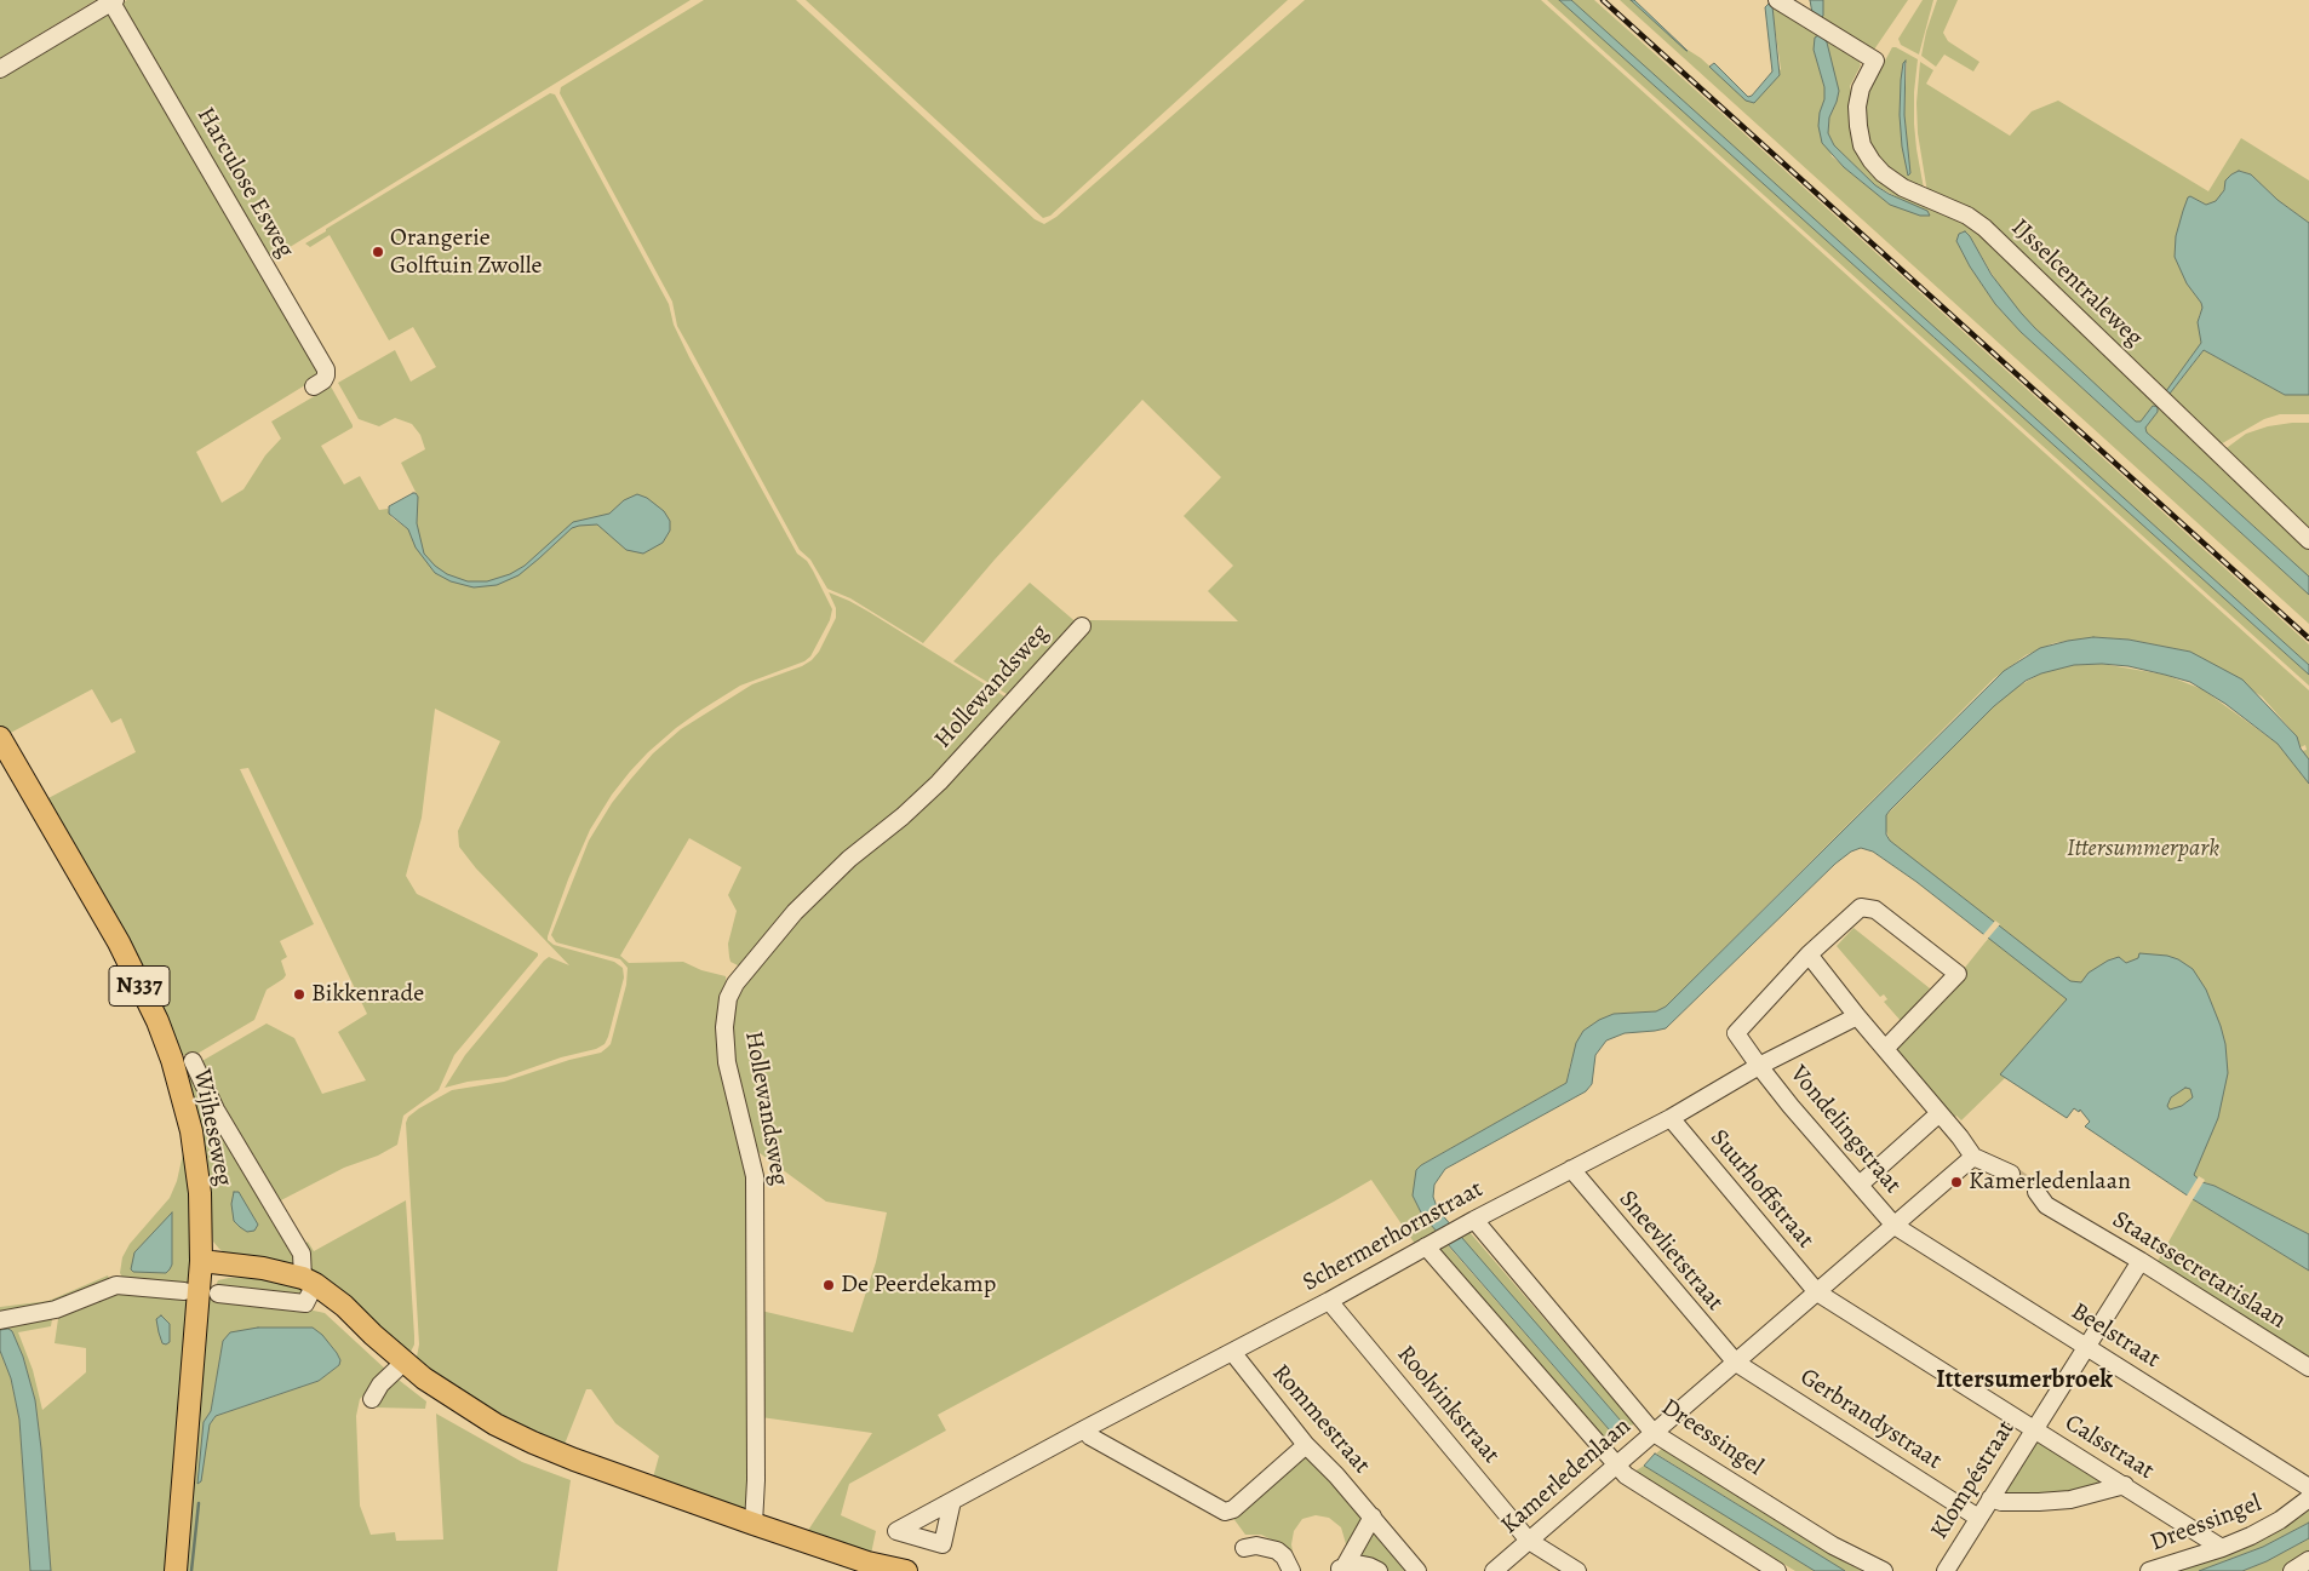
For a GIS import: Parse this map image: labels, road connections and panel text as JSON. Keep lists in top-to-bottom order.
{
  "streets": {
    "main road": ["N337", "Wijheseweg"],
    "street": [
      "Harculose Esweg",
      "IJsselcentraleweg",
      "Hollewandsweg",
      "Vondelingstraat",
      "Suurhoffstraat",
      "Schermerhornstraat",
      "Sneevlietstraat",
      "Staatssecretarislaan",
      "Beelstraat",
      "Roolvinkstraat",
      "Rommestraat",
      "Gerbrandystraat",
      "Dreessingel",
      "Calsstraat",
      "Kamerledenlaan",
      "Klompéstraat"
    ]
  },
  "crossings": [
    ["Vondelingstraat", "Schermerhornstraat"],
    ["Vondelingstraat", "Beelstraat"],
    ["Vondelingstraat", "Kamerledenlaan"],
    ["Suurhoffstraat", "Schermerhornstraat"],
    ["Suurhoffstraat", "Calsstraat"],
    ["Suurhoffstraat", "Kamerledenlaan"],
    ["Schermerhornstraat", "Sneevlietstraat"],
    ["Schermerhornstraat", "Roolvinkstraat"],
    ["Schermerhornstraat", "Rommestraat"],
    ["Schermerhornstraat", "Dreessingel"],
    ["Sneevlietstraat", "Gerbrandystraat"],
    ["Sneevlietstraat", "Kamerledenlaan"],
    ["Staatssecretarislaan", "Klompéstraat"],
    ["Beelstraat", "Kamerledenlaan"],
    ["Beelstraat", "Klompéstraat"],
    ["Roolvinkstraat", "Kamerledenlaan"],
    ["Gerbrandystraat", "Kamerledenlaan"],
    ["Gerbrandystraat", "Klompéstraat"],
    ["Dreessingel", "Calsstraat"],
    ["Dreessingel", "Kamerledenlaan"],
    ["Calsstraat", "Kamerledenlaan"],
    ["Calsstraat", "Klompéstraat"]
  ],
  "districts": ["Ittersumerbroek"],
  "parks": ["Ittersummerpark"],
  "places": [
    "Orangerie Golftuin Zwolle",
    "Bikkenrade",
    "Kamerledenlaan",
    "De Peerdekamp"
  ]
}
